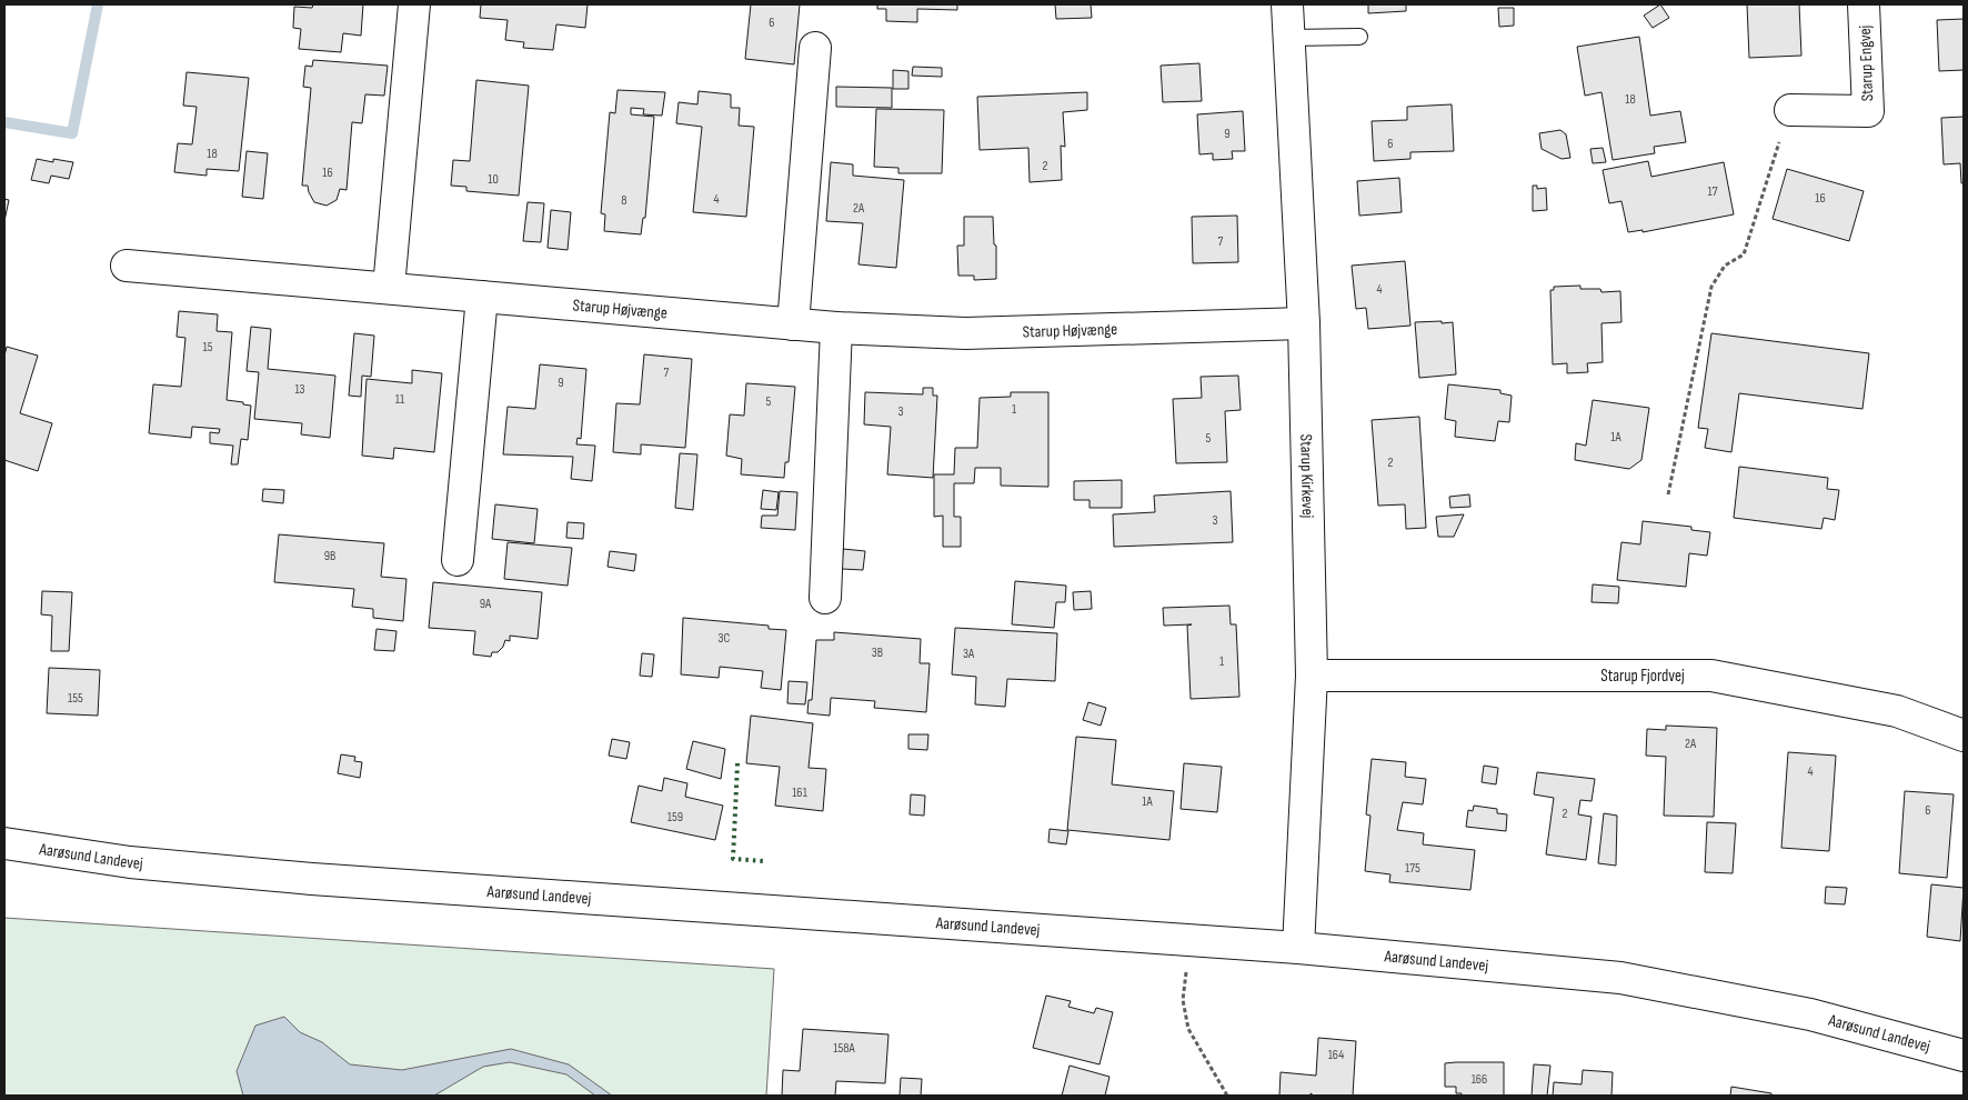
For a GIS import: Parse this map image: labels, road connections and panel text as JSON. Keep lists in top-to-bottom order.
{
  "streets": {
    "street": [
      "Starup Engvej",
      "Starup Højvænge",
      "Starup Kirkevej",
      "Starup Fjordvej",
      "Aarøsund Landevej"
    ]
  },
  "crossings": [
    ["Starup Højvænge", "Starup Kirkevej"],
    ["Starup Kirkevej", "Starup Fjordvej"],
    ["Starup Kirkevej", "Aarøsund Landevej"]
  ],
  "house_numbers": [
    "6",
    "18",
    "9",
    "6",
    "18",
    "2",
    "16",
    "10",
    "17",
    "16",
    "4",
    "8",
    "2A",
    "7",
    "4",
    "15",
    "7",
    "9",
    "13",
    "11",
    "5",
    "1",
    "3",
    "1A",
    "5",
    "2",
    "3",
    "9B",
    "9A",
    "3C",
    "3B",
    "3A",
    "1",
    "155",
    "2A",
    "4",
    "161",
    "1A",
    "6",
    "2",
    "159",
    "175",
    "158A",
    "164",
    "166"
  ]
}
